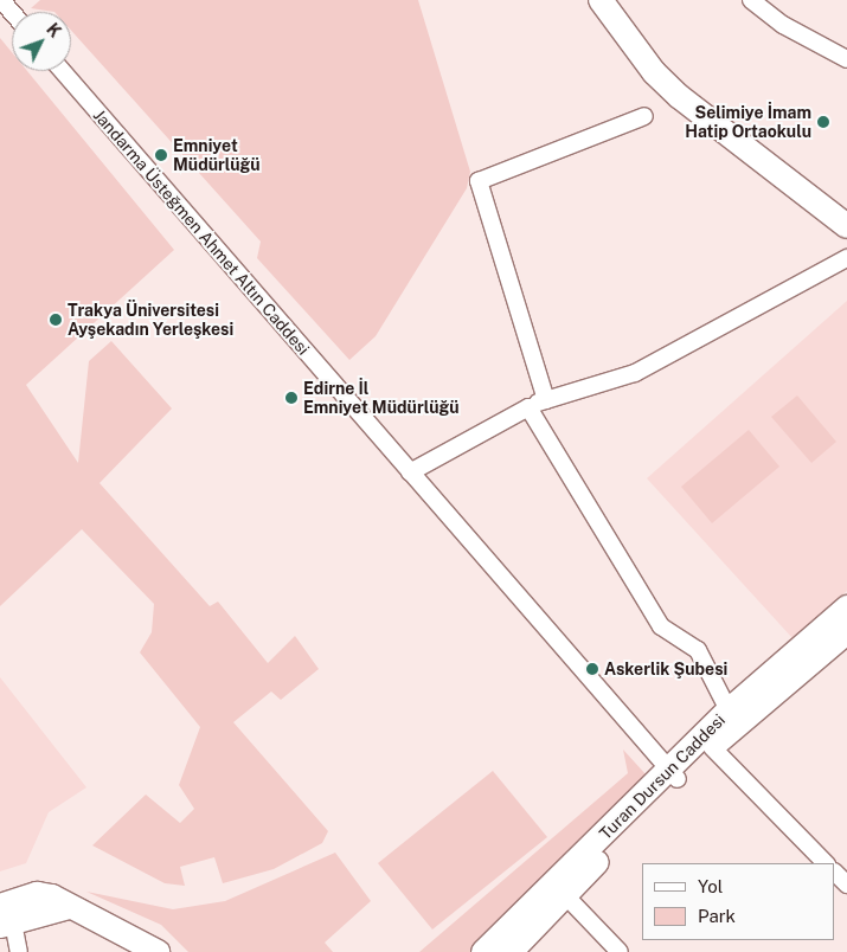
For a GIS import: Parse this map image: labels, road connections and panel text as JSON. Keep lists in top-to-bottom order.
{
  "streets": {
    "main road": ["Turan Dursun Caddesi"],
    "street": ["Jandarma Üsteğmen Ahmet Altın Caddesi"]
  },
  "crossings": [
    ["Jandarma Üsteğmen Ahmet Altın Caddesi", "Turan Dursun Caddesi"]
  ],
  "places": [
    "Selimiye İmam Hatip Ortaokulu",
    "Emniyet Müdürlüğü",
    "Trakya Üniversitesi Ayşekadın Yerleşkesi",
    "Edirne İl Emniyet Müdürlüğü",
    "Askerlik Şubesi"
  ],
  "legend": ["Yol", "Park"],
  "north": "top right"
}
